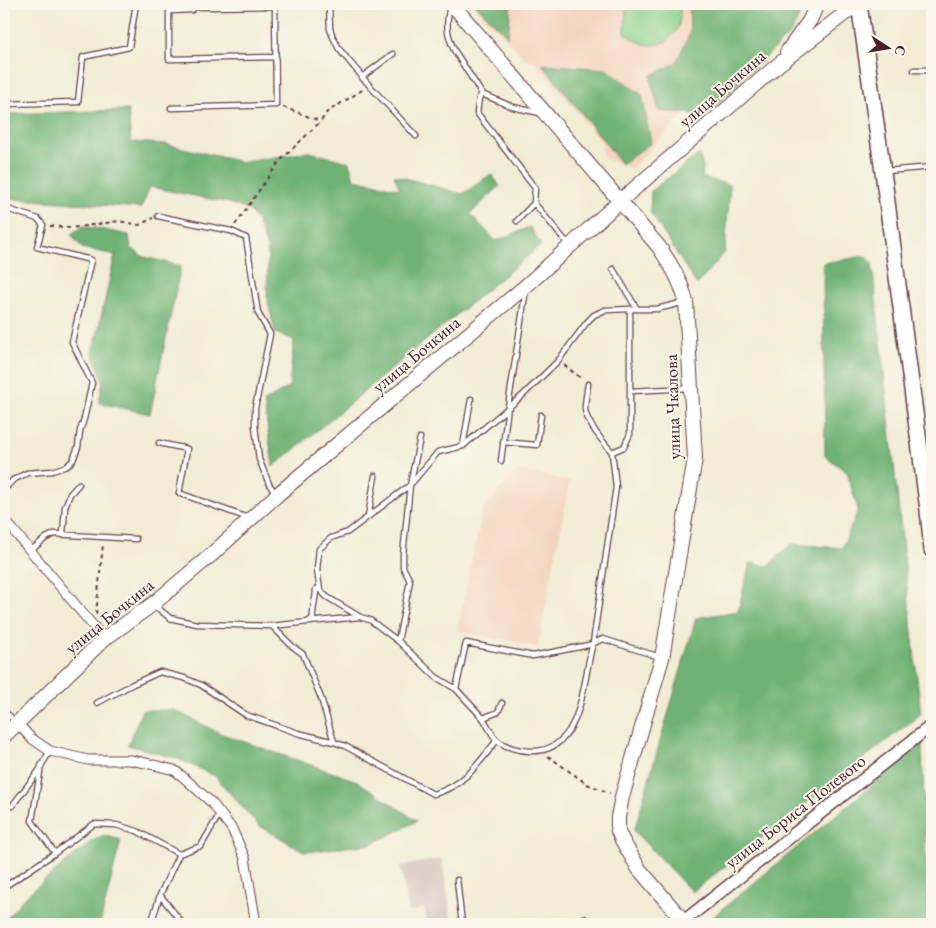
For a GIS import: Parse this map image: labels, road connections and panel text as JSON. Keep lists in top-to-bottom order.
{
  "streets": {
    "main road": ["улица Бочкина", "улица Чкалова"],
    "street": ["улица Бориса Полевого"]
  },
  "crossings": [
    ["улица Бочкина", "улица Чкалова"],
    ["улица Чкалова", "улица Бориса Полевого"]
  ],
  "north": "right"
}
